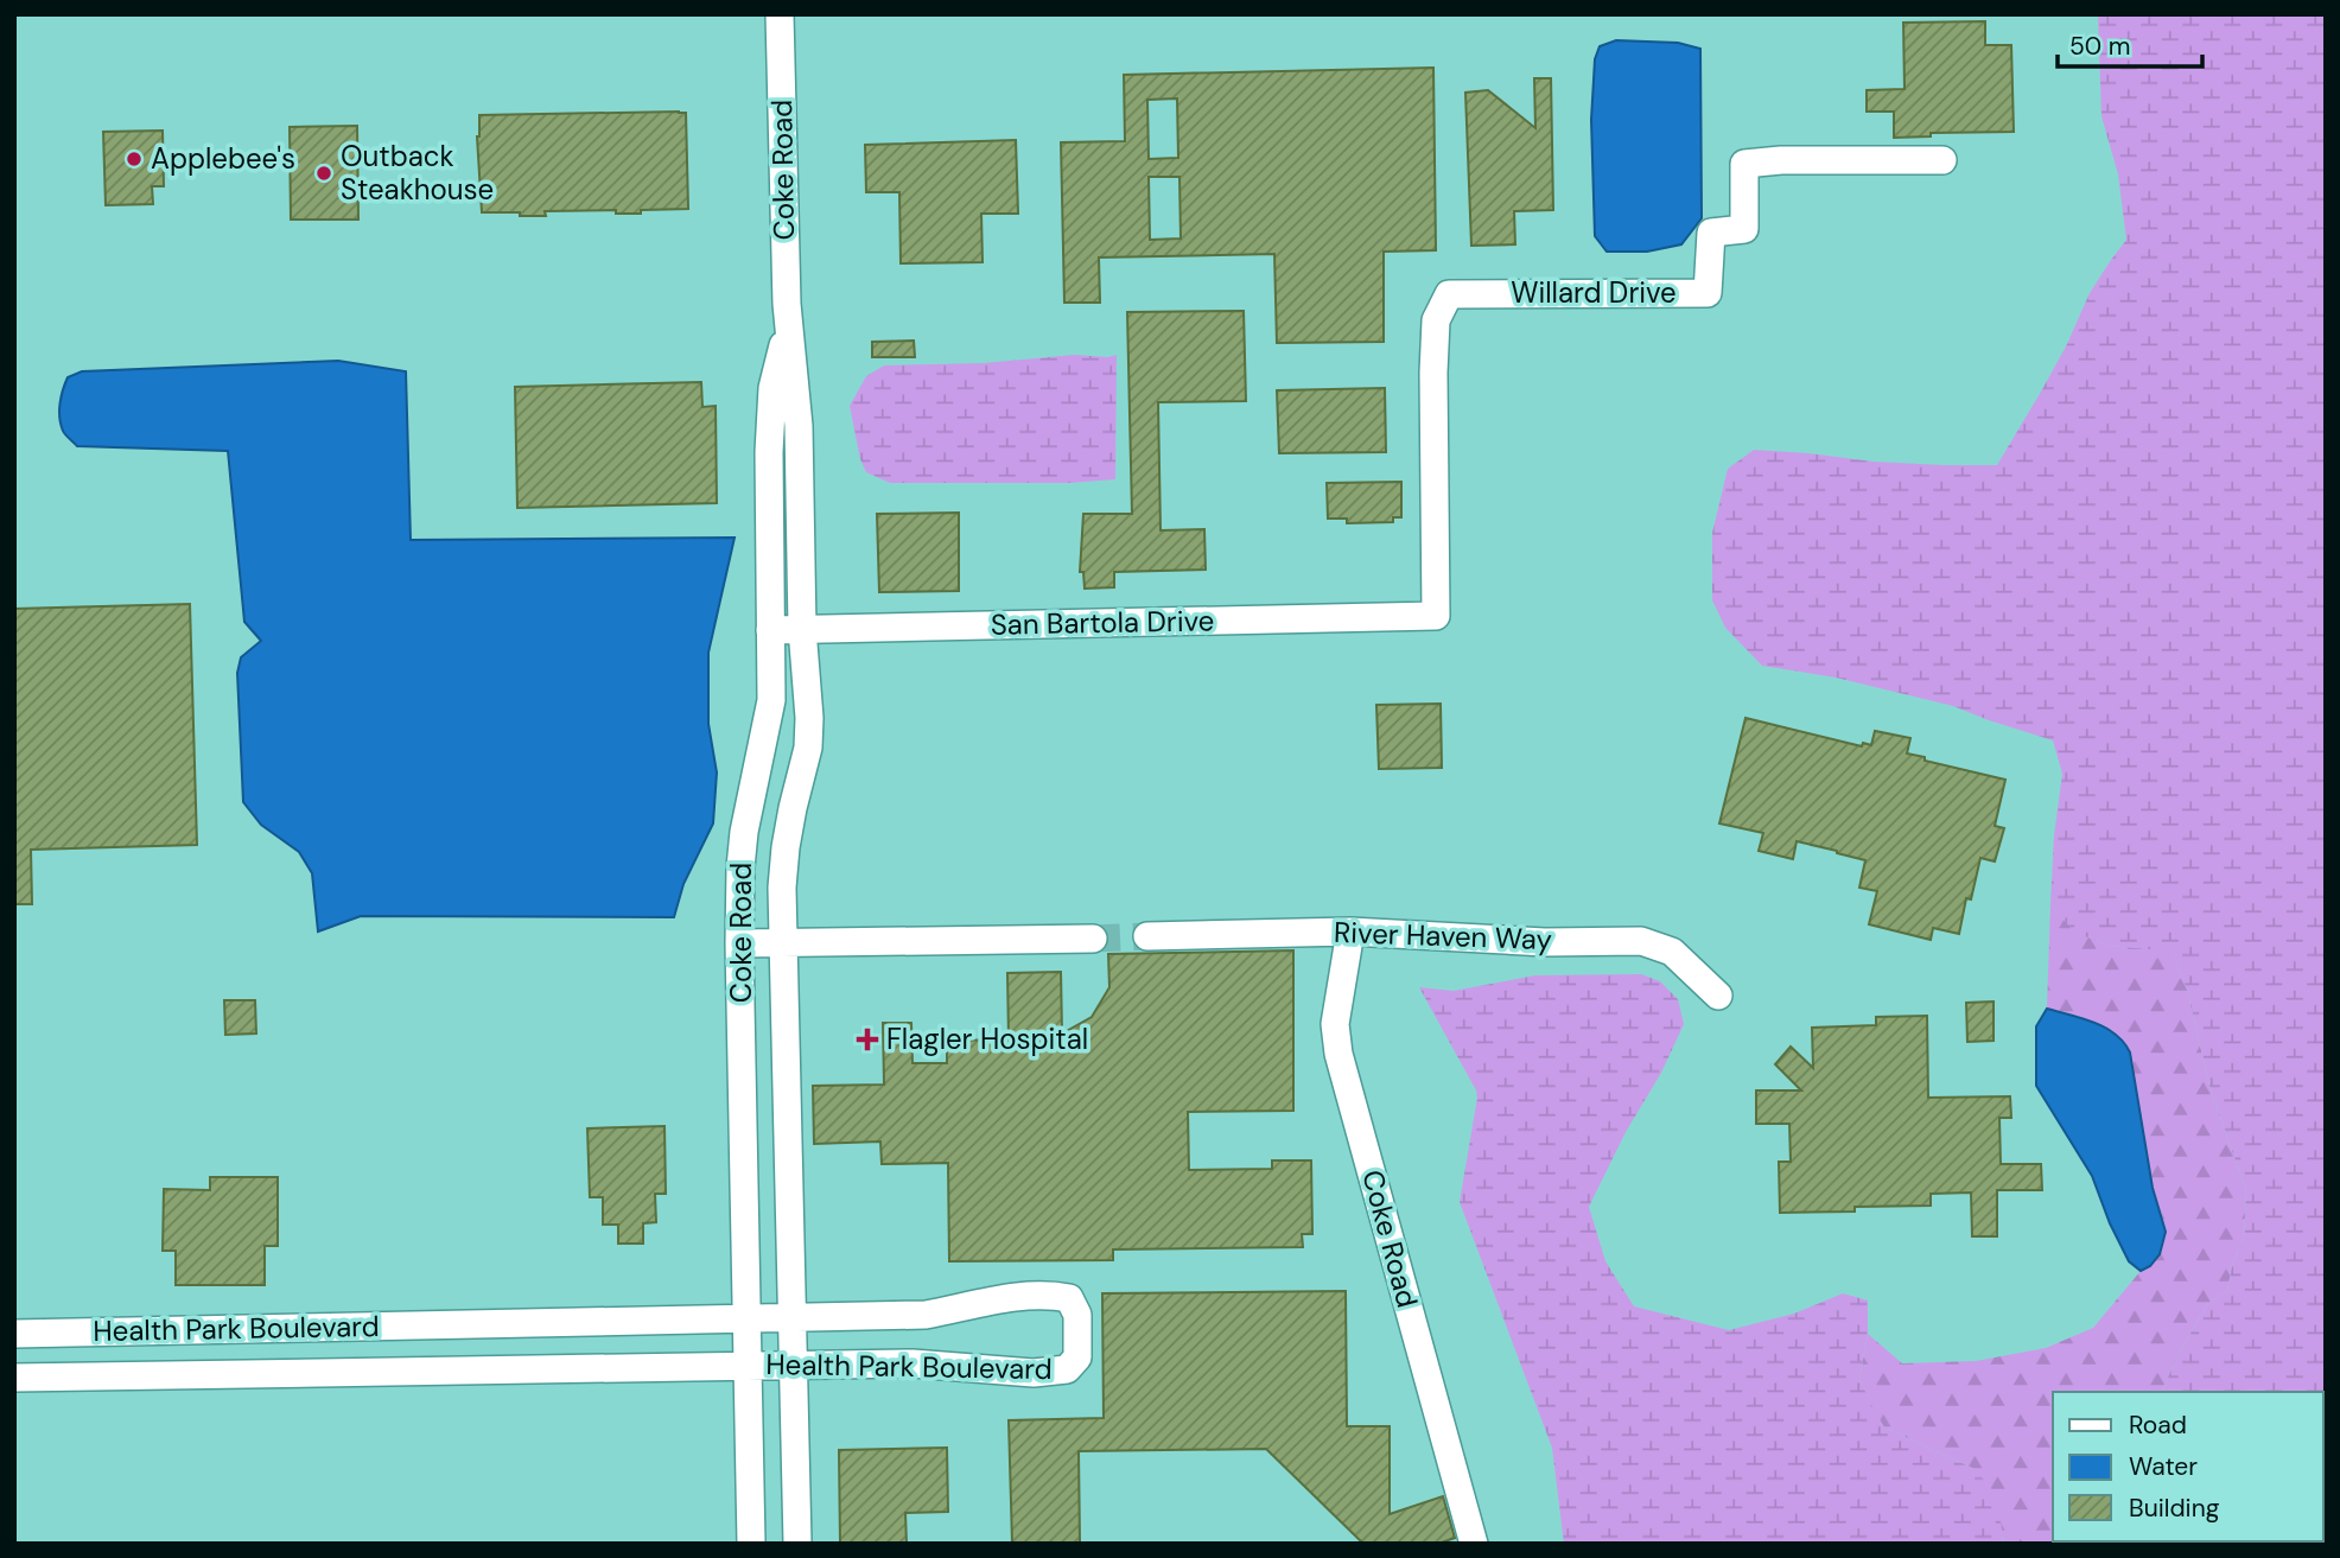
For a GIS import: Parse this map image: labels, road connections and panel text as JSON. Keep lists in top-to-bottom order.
{
  "streets": {
    "street": [
      "Coke Road",
      "Willard Drive",
      "San Bartola Drive",
      "River Haven Way",
      "Health Park Boulevard"
    ]
  },
  "crossings": [
    ["Coke Road", "San Bartola Drive"],
    ["Coke Road", "River Haven Way"],
    ["Coke Road", "Health Park Boulevard"],
    ["Willard Drive", "San Bartola Drive"]
  ],
  "places": {
    "other": ["Applebee's", "Outback Steakhouse"],
    "health": ["Flagler Hospital"]
  },
  "legend": ["Road", "Water", "Building"],
  "scale_bar": "50 m"
}
